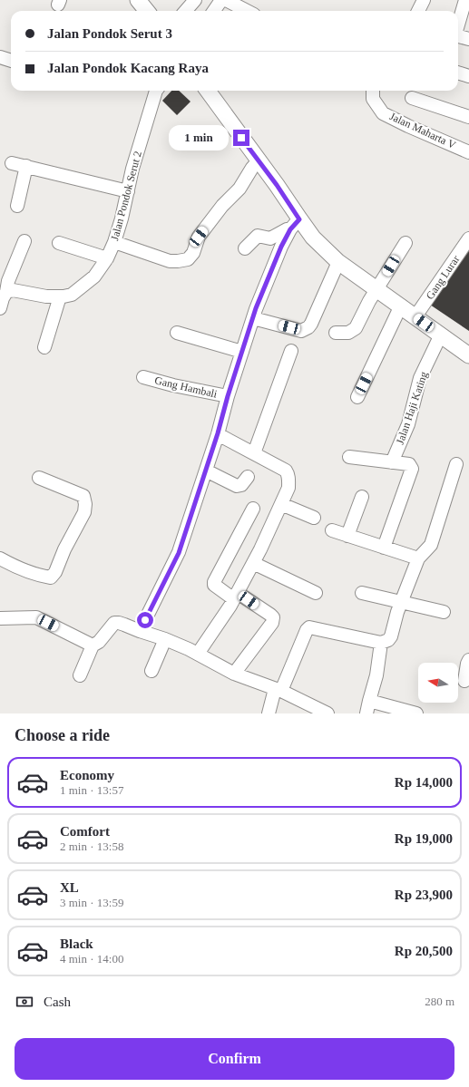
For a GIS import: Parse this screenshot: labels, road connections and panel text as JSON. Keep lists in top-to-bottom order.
{
  "streets": {
    "street": [
      "Jalan Maharta V",
      "Jalan Pondok Serut 2",
      "Gang Lurar",
      "Gang Hambali",
      "Jalan Haji Kating"
    ]
  },
  "north": "left",
  "page": {
    "banner": ["Jalan Pondok Serut 3", "Jalan Pondok Kacang Raya"],
    "bubble": "1 min",
    "heading": "Choose a ride",
    "list": [
      {
        "name": "Economy",
        "note": "1 min · 13:57",
        "value": "Rp 14,000"
      },
      {
        "name": "Comfort",
        "note": "2 min · 13:58",
        "value": "Rp 19,000"
      },
      {
        "name": "XL",
        "note": "3 min · 13:59",
        "value": "Rp 23,900"
      },
      {
        "name": "Black",
        "note": "4 min · 14:00",
        "value": "Rp 20,500"
      }
    ],
    "pay": ["Cash", "280 m"],
    "buttons": "Confirm"
  }
}
